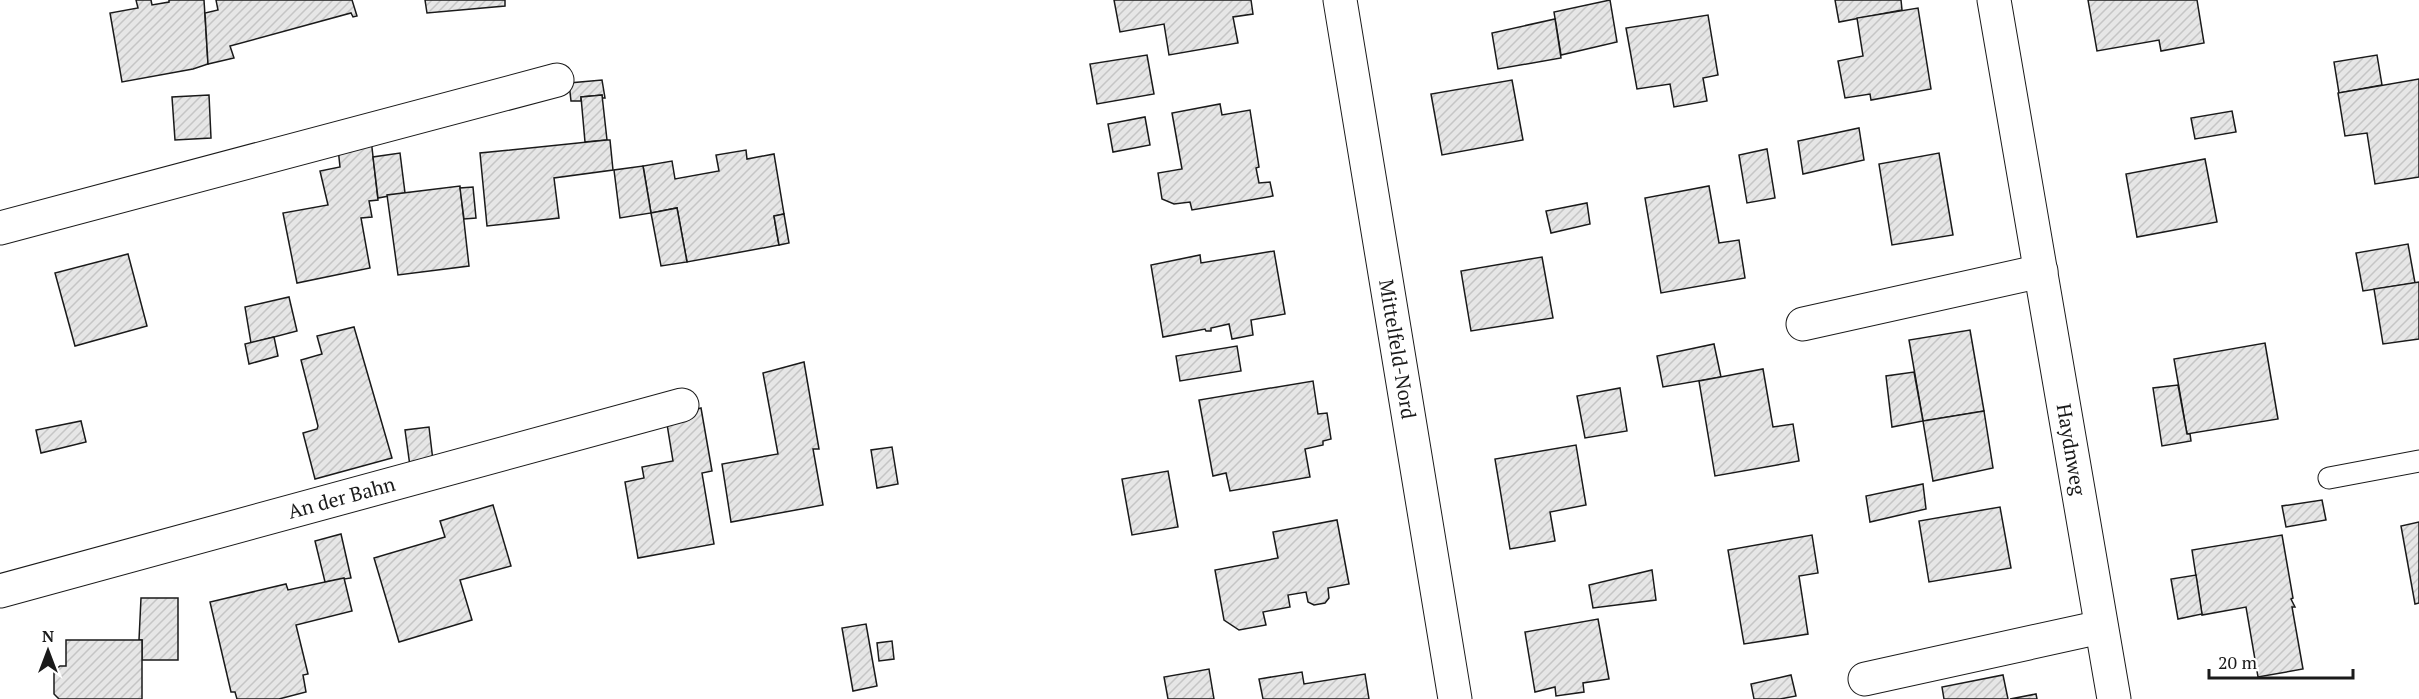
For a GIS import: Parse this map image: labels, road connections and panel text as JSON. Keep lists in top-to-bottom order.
{
  "streets": {
    "street": ["Mittelfeld-Nord", "Haydnweg", "An der Bahn"]
  },
  "scale_bar": "20 m",
  "north": "top"
}
